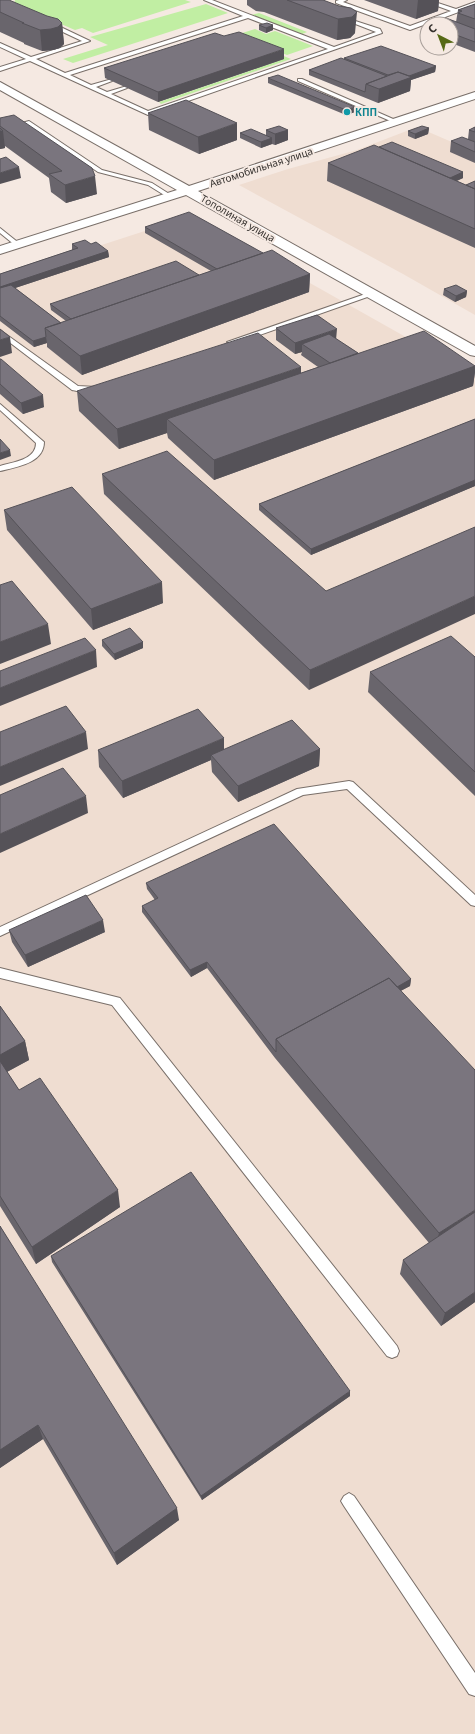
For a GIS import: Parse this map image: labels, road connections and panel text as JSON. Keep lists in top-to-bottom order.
{
  "streets": {
    "street": ["Автомобильная улица", "Тополиная улица"]
  },
  "crossings": [
    ["Автомобильная улица", "Тополиная улица"]
  ],
  "places": ["КПП"],
  "north": "top left"
}
